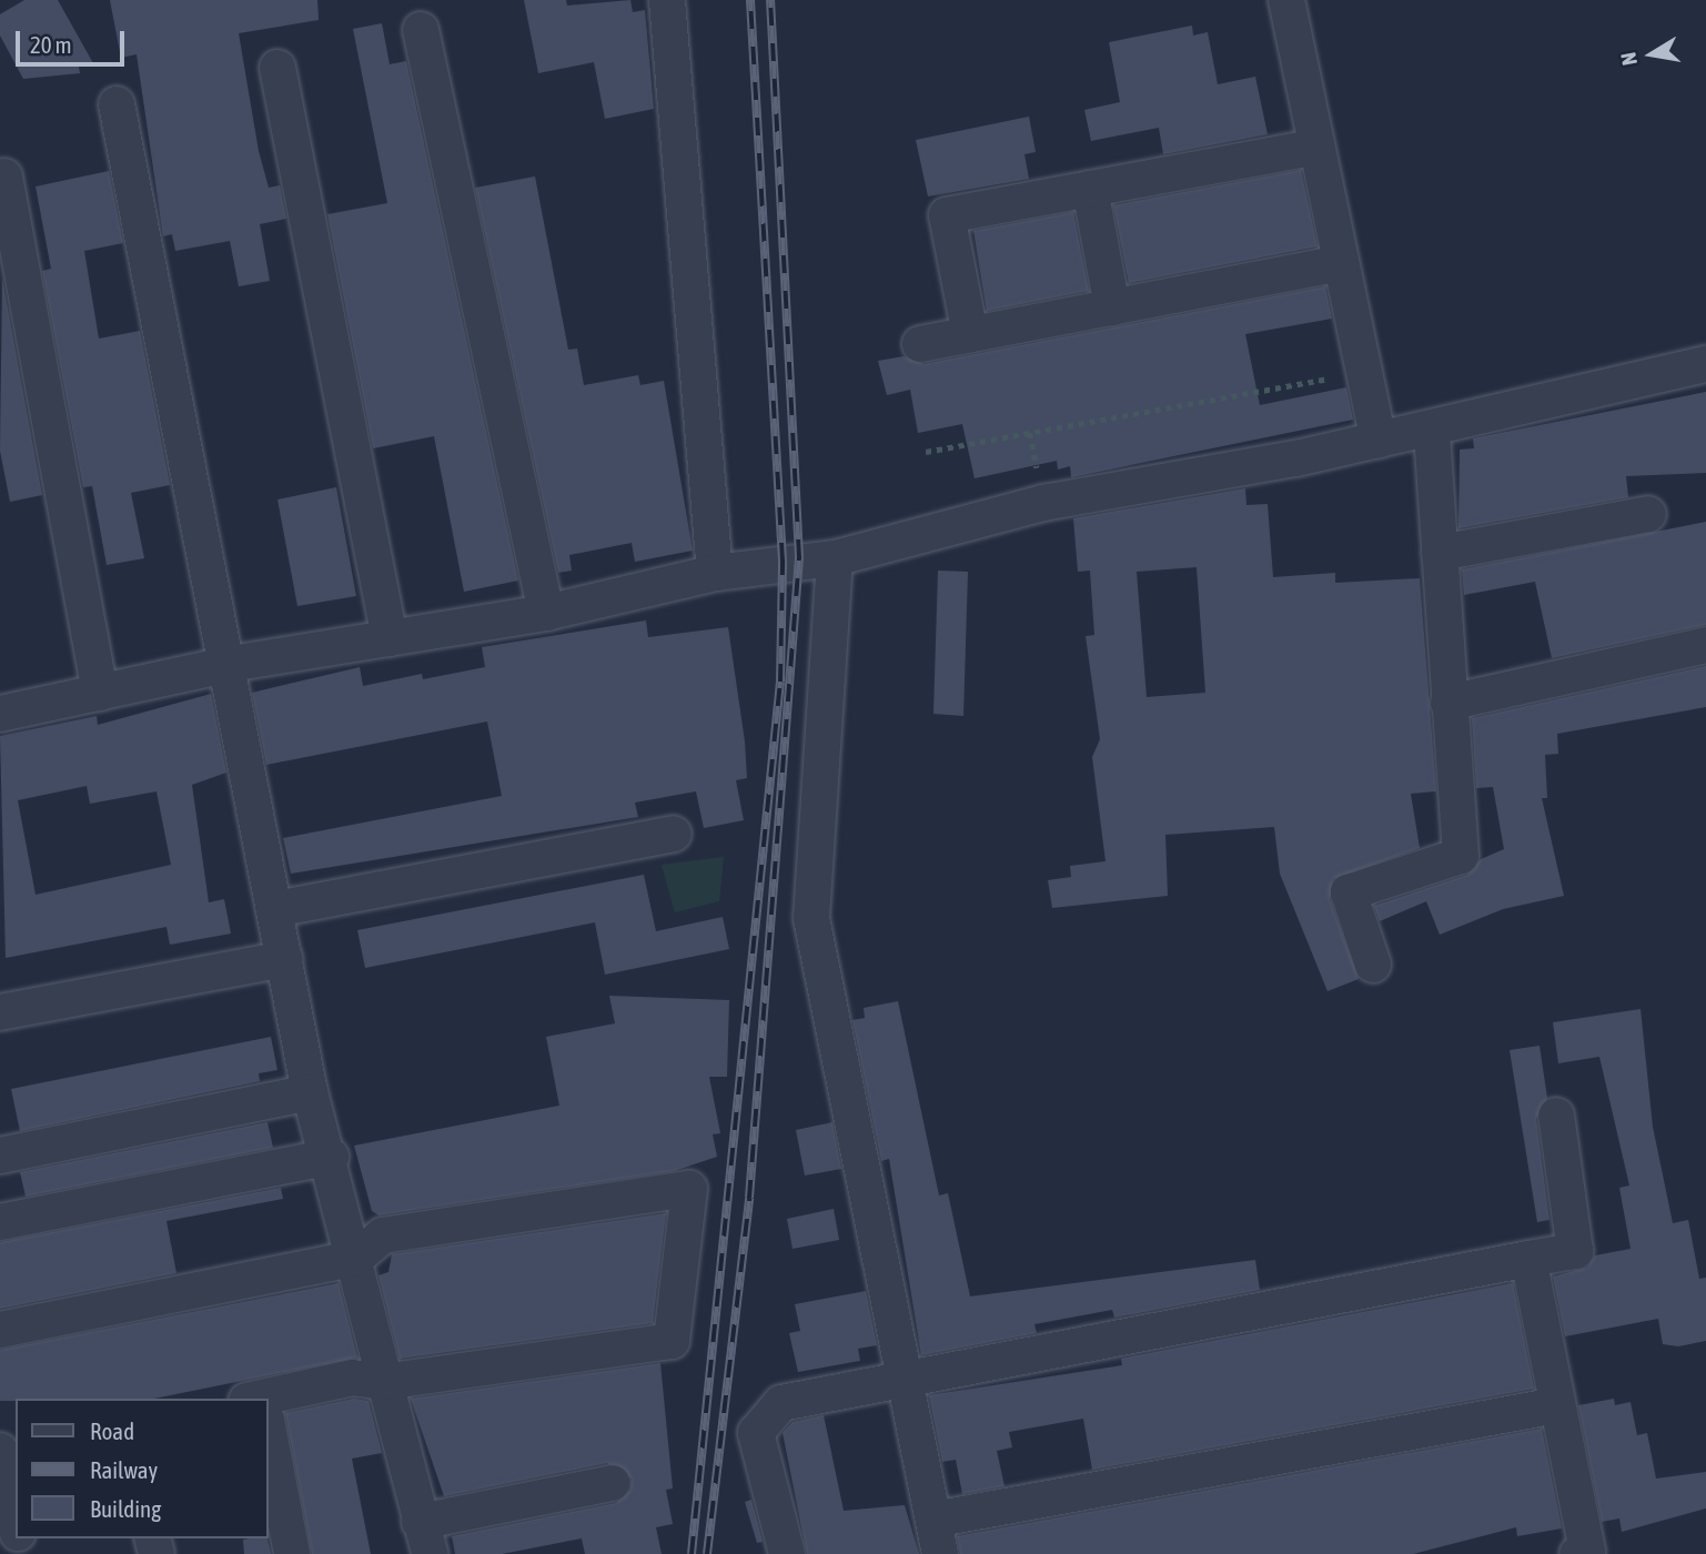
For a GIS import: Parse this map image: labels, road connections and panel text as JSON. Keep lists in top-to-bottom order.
{
  "legend": ["Road", "Railway", "Building"],
  "scale_bar": "20 m",
  "north": "left"
}
